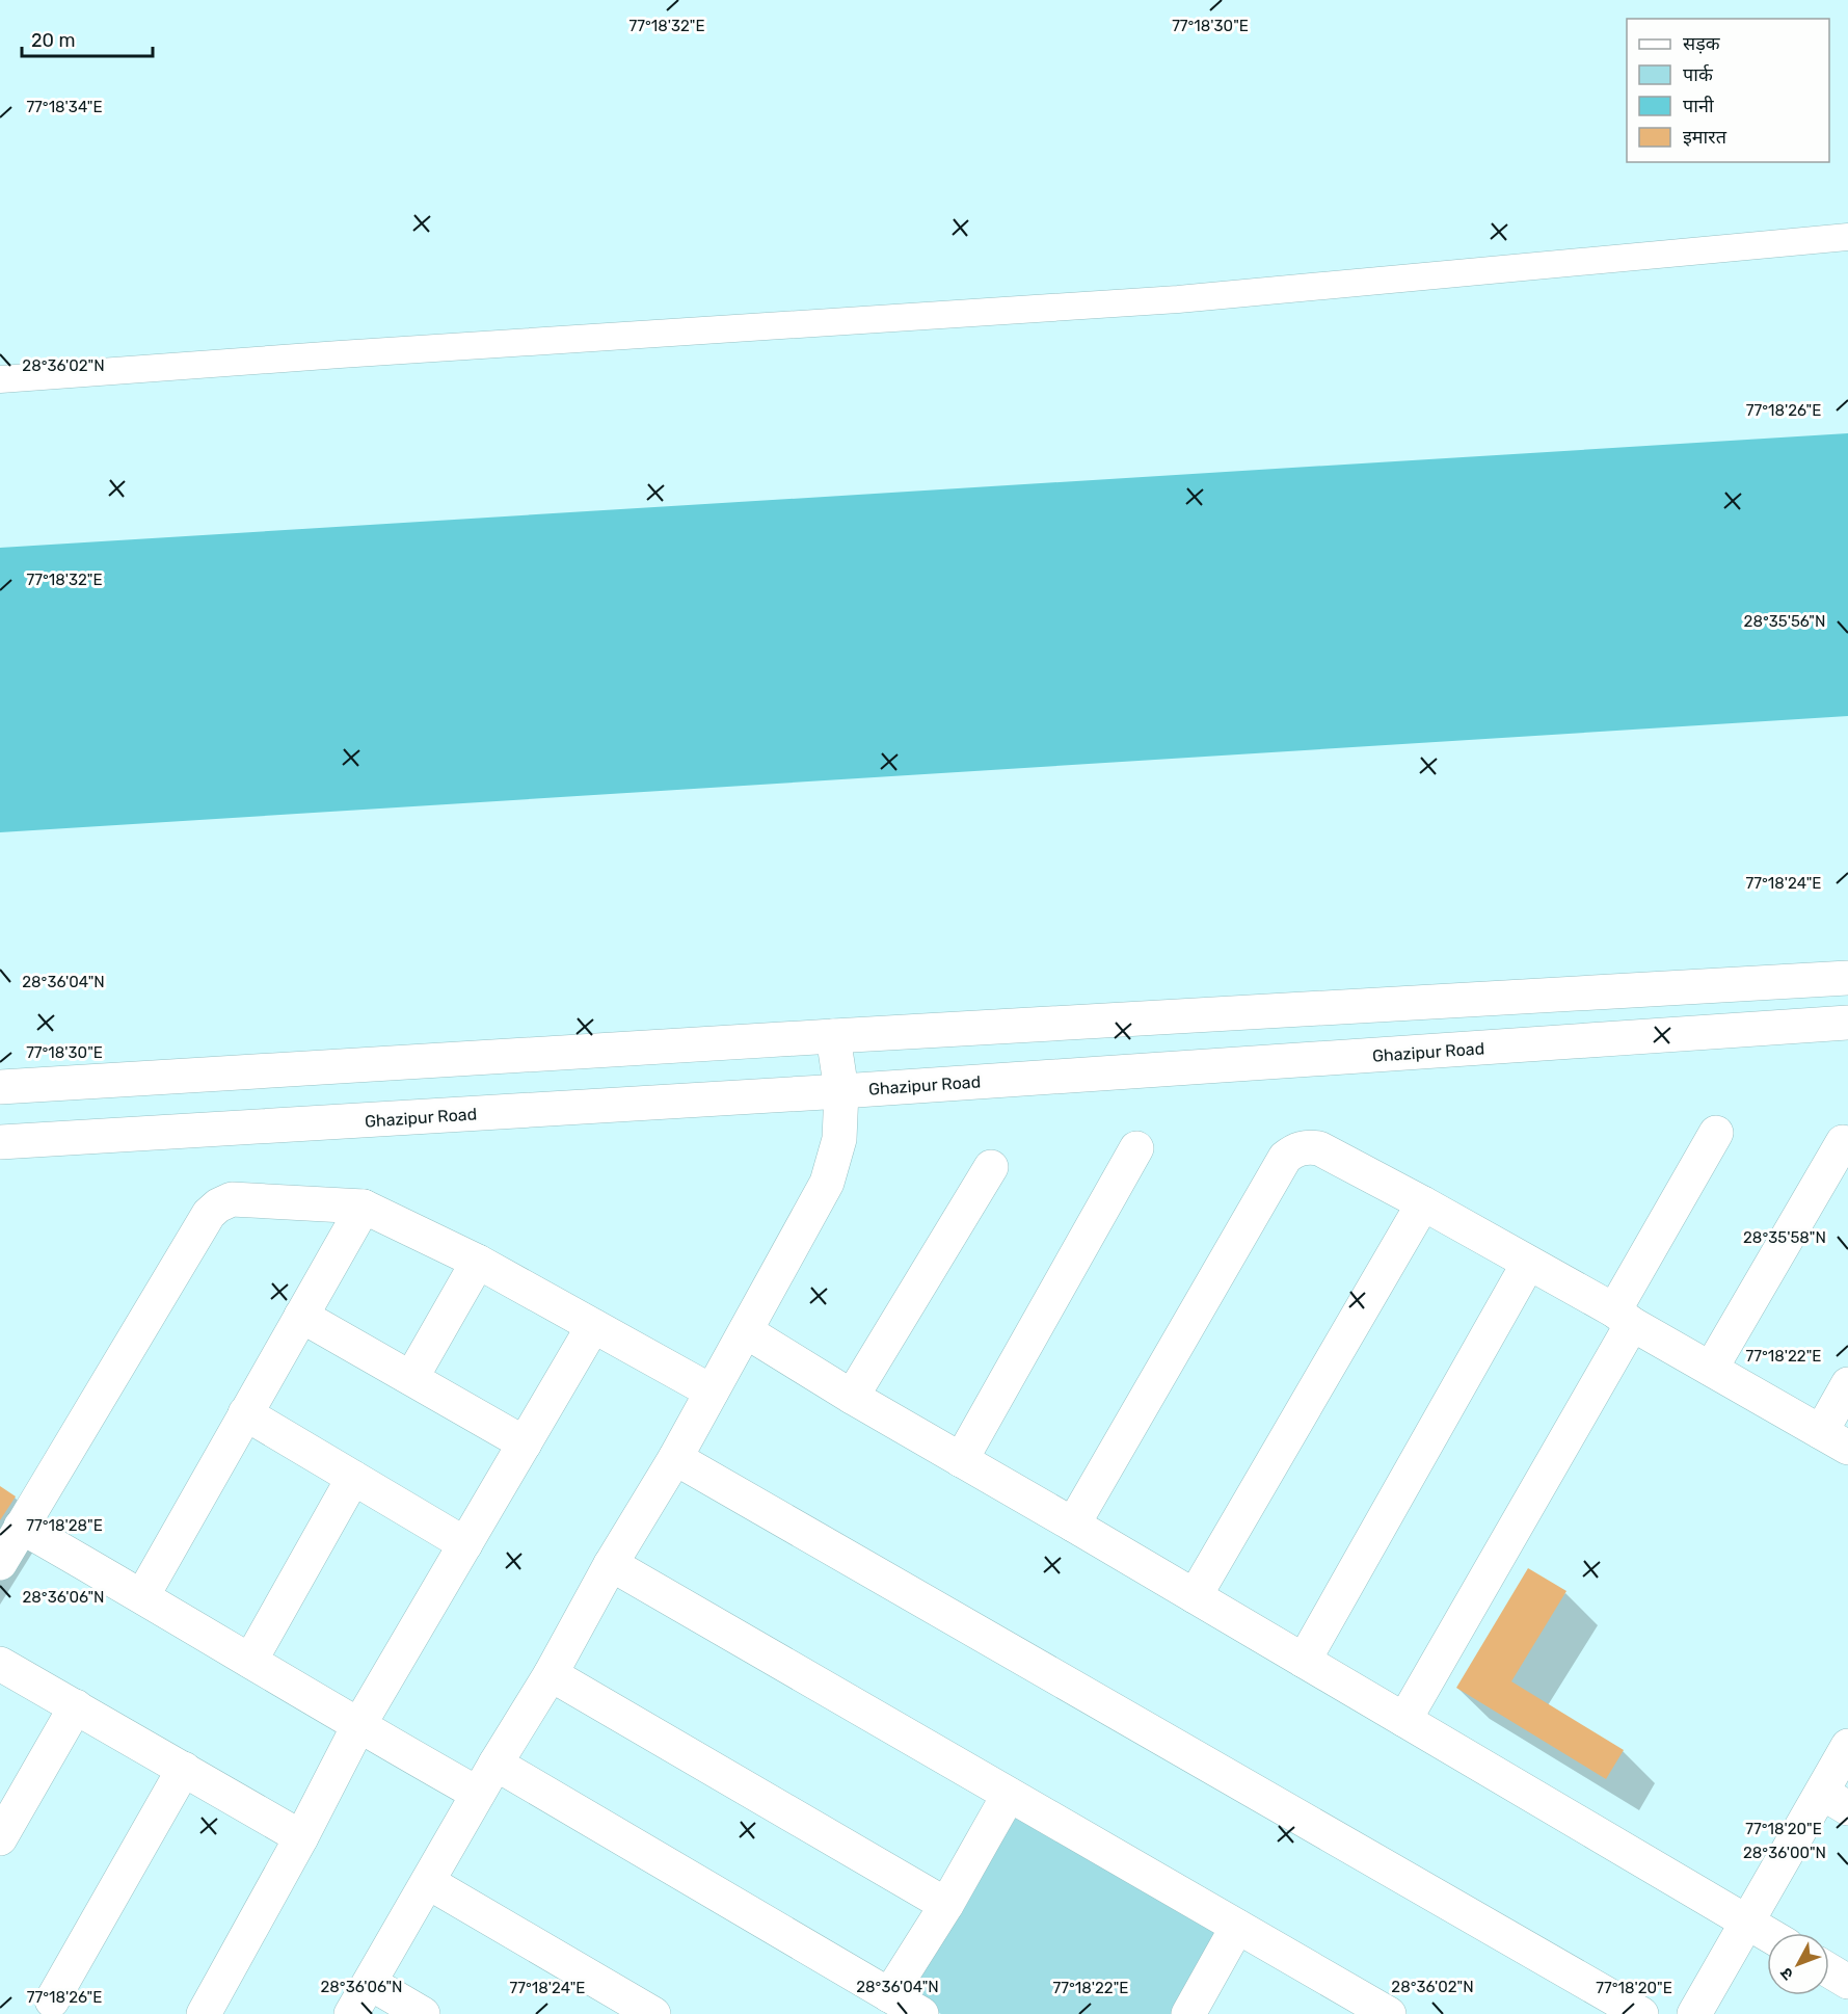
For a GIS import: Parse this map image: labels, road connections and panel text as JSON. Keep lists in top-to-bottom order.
{
  "streets": {
    "street": ["Ghazipur Road"]
  },
  "legend": [
    "सड़क",
    "पार्क",
    "पानी",
    "इमारत"
  ],
  "scale_bar": "20 m",
  "north": "bottom left",
  "coordinates": [
    "77°18'32\"E",
    "77°18'30\"E",
    "77°18'34\"E",
    "28°36'02\"N",
    "77°18'26\"E",
    "28°35'56\"N",
    "77°18'24\"E",
    "28°36'04\"N",
    "28°35'58\"N",
    "77°18'22\"E",
    "77°18'28\"E",
    "28°36'06\"N",
    "77°18'20\"E",
    "28°36'00\"N"
  ]
}
